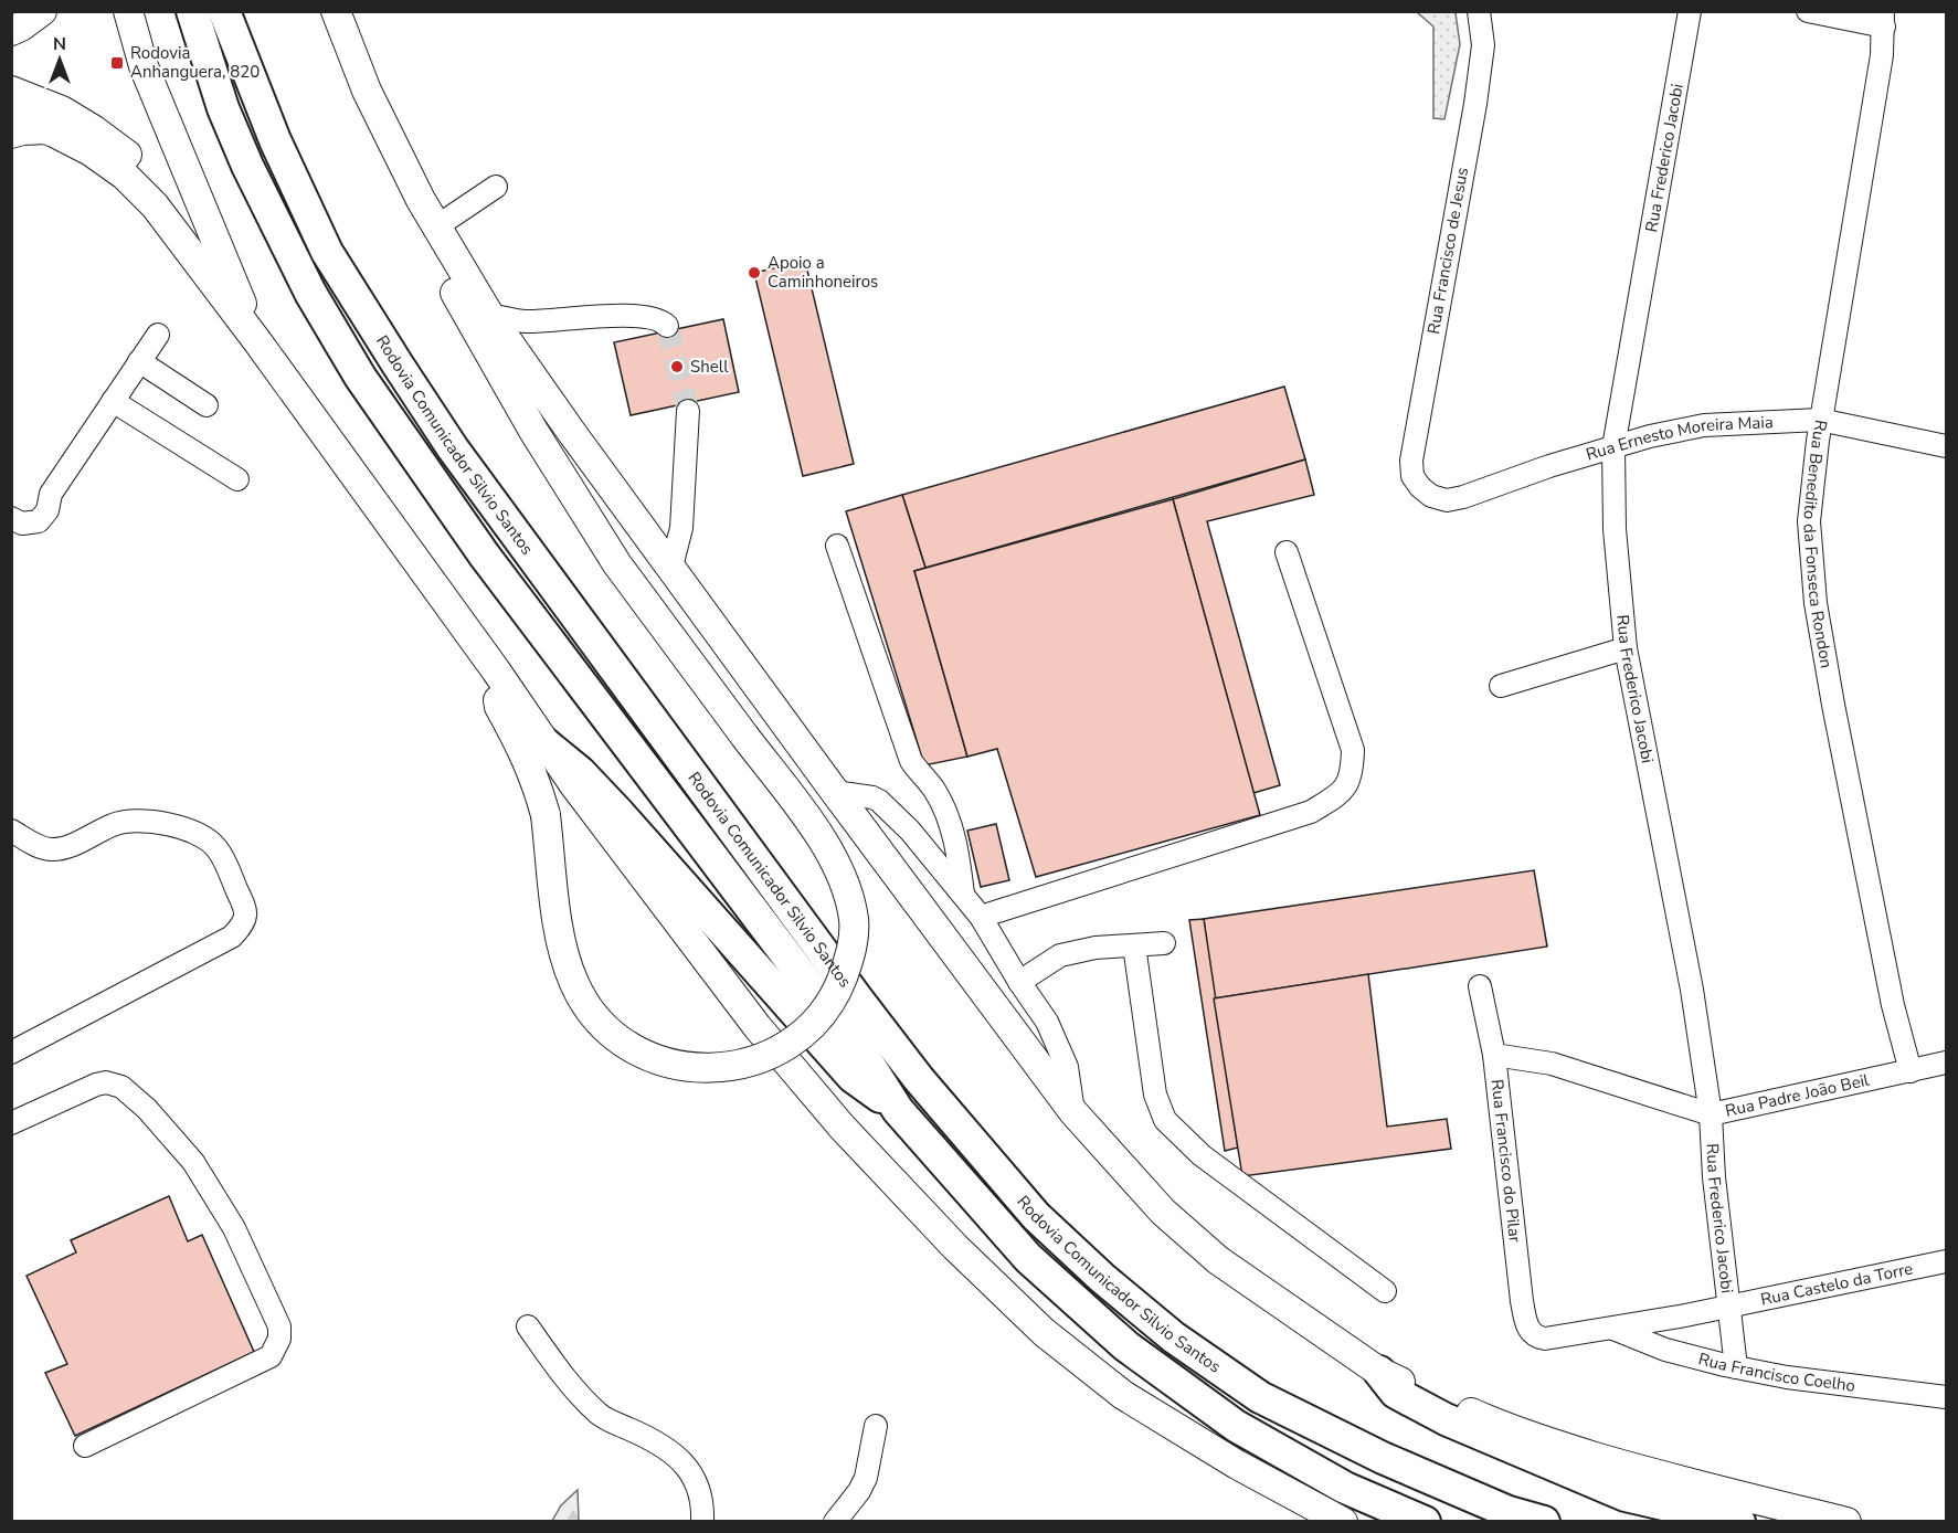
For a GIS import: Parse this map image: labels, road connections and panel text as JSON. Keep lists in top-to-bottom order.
{
  "streets": {
    "highway": ["Rodovia Comunicador Silvio Santos"],
    "street": [
      "Rua Frederico Jacobi",
      "Rua Francisco de Jesus",
      "Rua Ernesto Moreira Maia",
      "Rua Benedito da Fonseca Rondon",
      "Rua Padre João Beil",
      "Rua Francisco do Pilar",
      "Rua Castelo da Torre",
      "Rua Francisco Coelho"
    ]
  },
  "crossings": [
    ["Rua Frederico Jacobi", "Rua Ernesto Moreira Maia"],
    ["Rua Frederico Jacobi", "Rua Padre João Beil"],
    ["Rua Frederico Jacobi", "Rua Castelo da Torre"],
    ["Rua Frederico Jacobi", "Rua Francisco Coelho"],
    ["Rua Francisco de Jesus", "Rua Ernesto Moreira Maia"],
    ["Rua Ernesto Moreira Maia", "Rua Benedito da Fonseca Rondon"],
    ["Rua Benedito da Fonseca Rondon", "Rua Padre João Beil"],
    ["Rua Padre João Beil", "Rua Francisco do Pilar"],
    ["Rua Francisco do Pilar", "Rua Castelo da Torre"],
    ["Rua Castelo da Torre", "Rua Francisco Coelho"]
  ],
  "places": {
    "transit": ["Rodovia Anhanguera, 820"],
    "other": ["Apoio a Caminhoneiros", "Shell"]
  },
  "north": "top"
}
